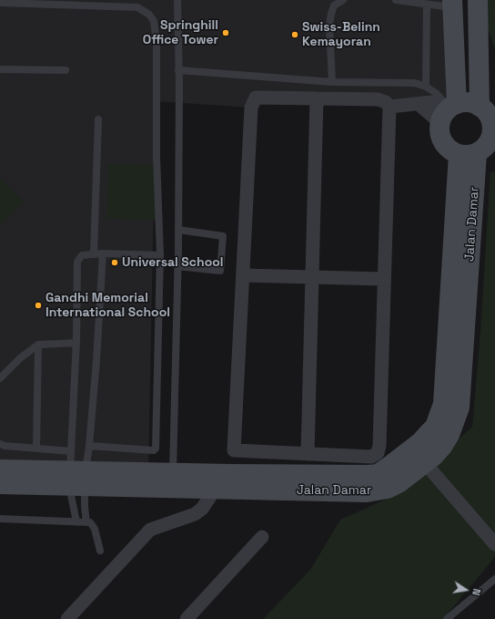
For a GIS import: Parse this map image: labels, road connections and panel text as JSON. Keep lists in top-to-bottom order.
{
  "streets": {
    "street": ["Jalan Damar"]
  },
  "places": [
    "Springhill Office Tower",
    "Swiss-Belinn Kemayoran",
    "Universal School",
    "Gandhi Memorial International School"
  ],
  "north": "right"
}
